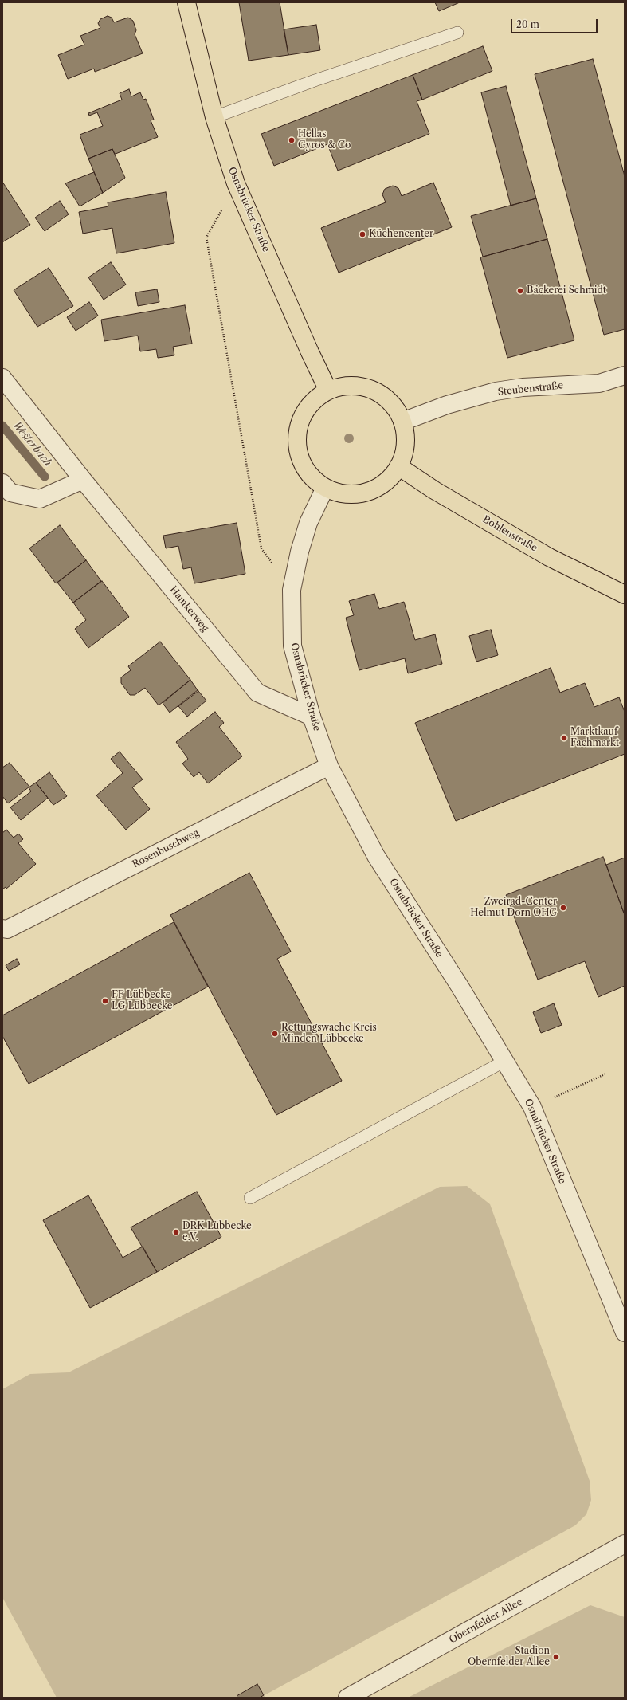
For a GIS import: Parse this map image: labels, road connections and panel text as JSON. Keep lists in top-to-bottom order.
{
  "streets": {
    "main road": ["Osnabrücker Straße", "Bohlenstraße"],
    "street": [
      "Steubenstraße",
      "Hamkerweg",
      "Rosenbuschweg",
      "Obernfelder Allee"
    ]
  },
  "crossings": [
    ["Osnabrücker Straße", "Steubenstraße"],
    ["Osnabrücker Straße", "Bohlenstraße"],
    ["Osnabrücker Straße", "Hamkerweg"],
    ["Osnabrücker Straße", "Rosenbuschweg"],
    ["Steubenstraße", "Bohlenstraße"]
  ],
  "water": ["Westerbach"],
  "places": [
    "Hellas Gyros & Co",
    "Küchencenter",
    "Bäckerei Schmidt",
    "Marktkauf Fachmarkt",
    "Zweirad-Center Helmut Dorn OHG",
    "FF Lübbecke LG Lübbecke",
    "Rettungswache Kreis Minden Lübbecke",
    "DRK Lübbecke e.V.",
    "Stadion Obernfelder Allee"
  ],
  "scale_bar": "20 m"
}
